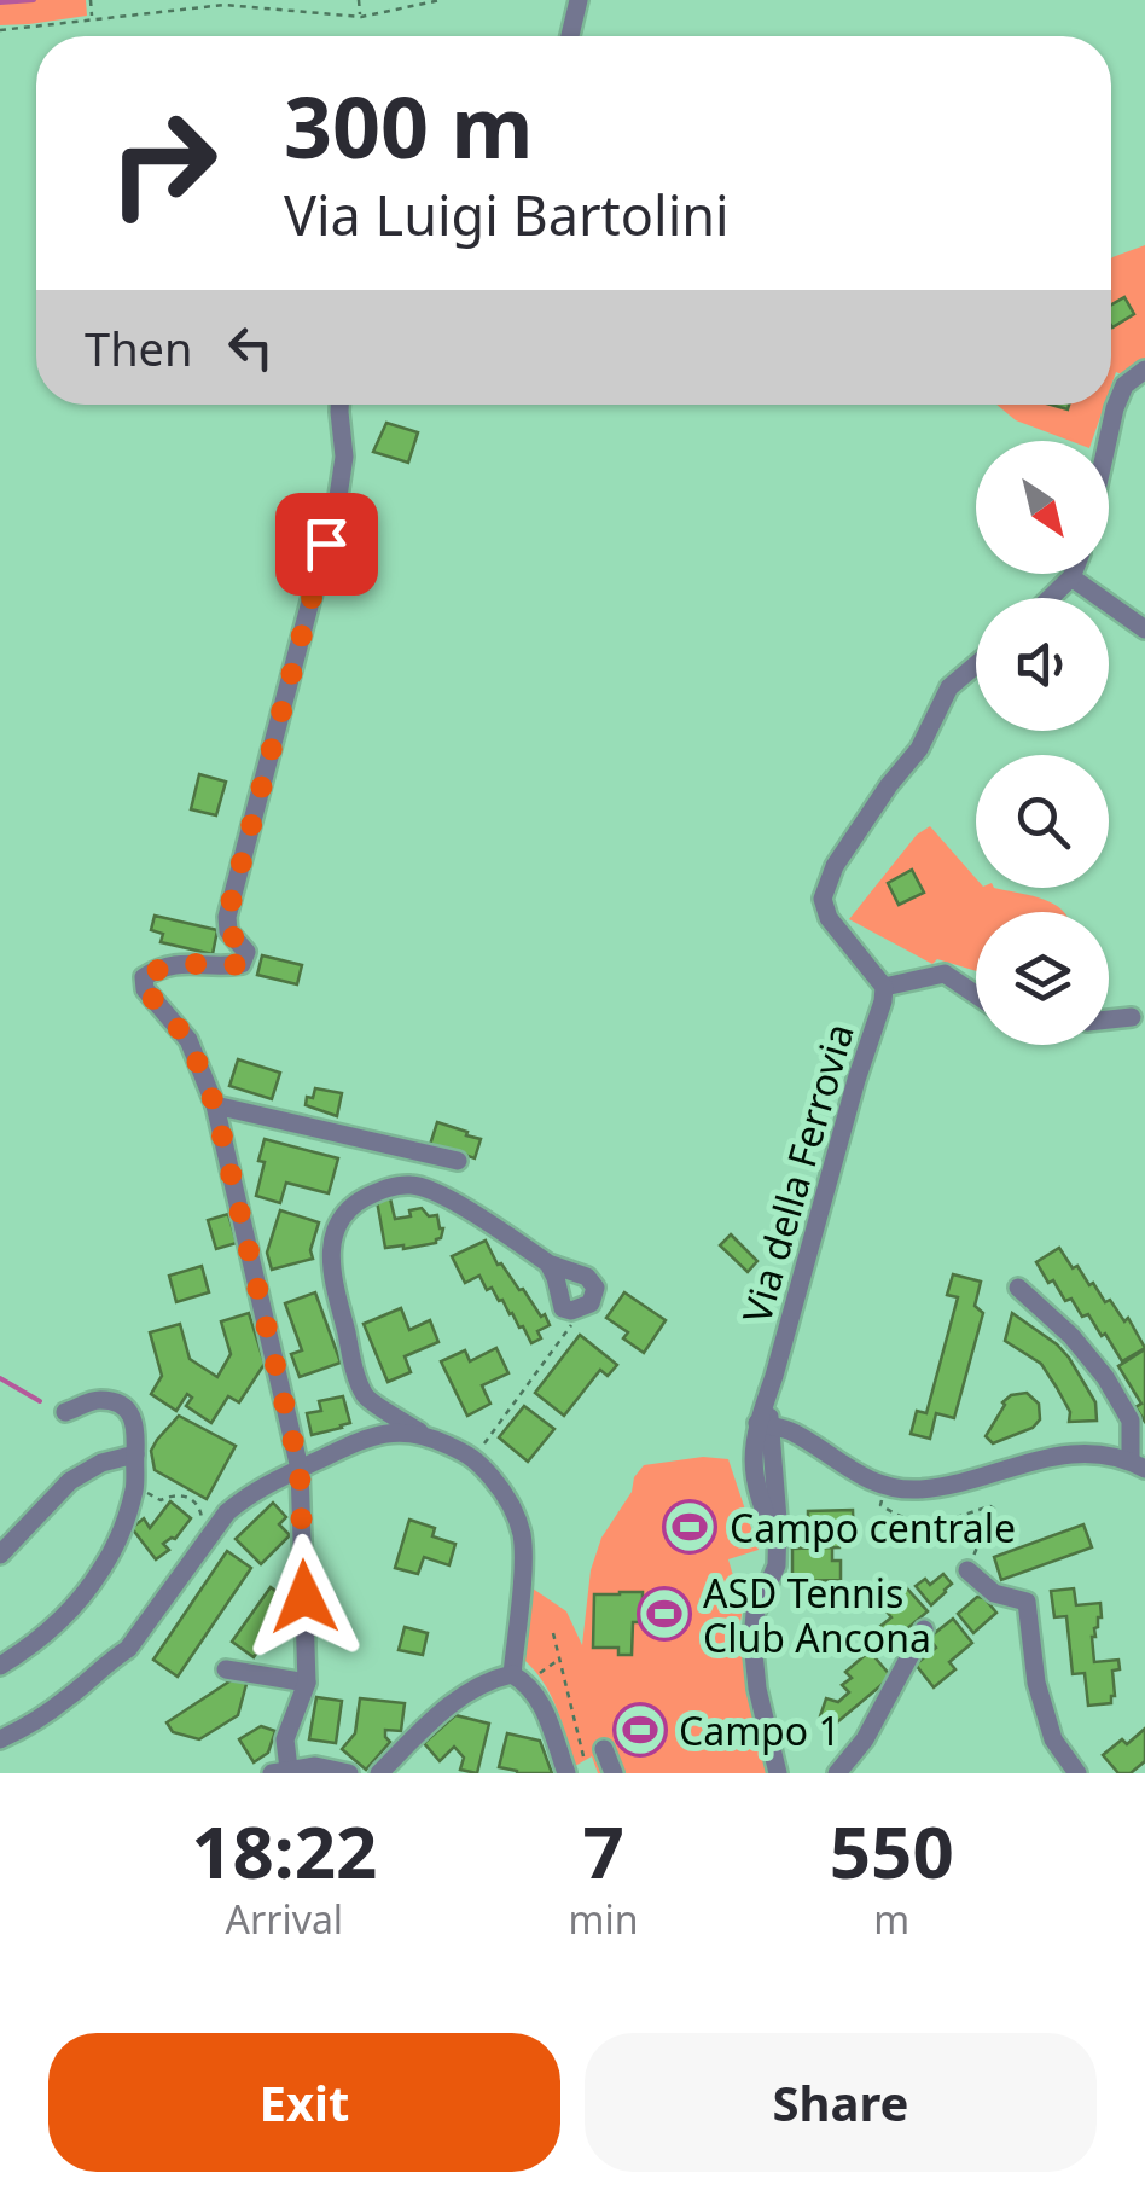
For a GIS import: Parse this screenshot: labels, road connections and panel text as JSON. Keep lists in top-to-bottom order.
{
  "streets": {
    "street": ["Via della Ferrovia"]
  },
  "places": {
    "sports": ["Campo centrale", "ASD Tennis Club Ancona", "Campo 1"]
  },
  "north": "bottom right",
  "page": {
    "turn": ["300 m", "Via Luigi Bartolini"],
    "then": "Then",
    "eta": [
      "18:22",
      "Arrival",
      "7",
      "min",
      "550",
      "m"
    ],
    "buttons": ["Exit", "Share"]
  }
}
